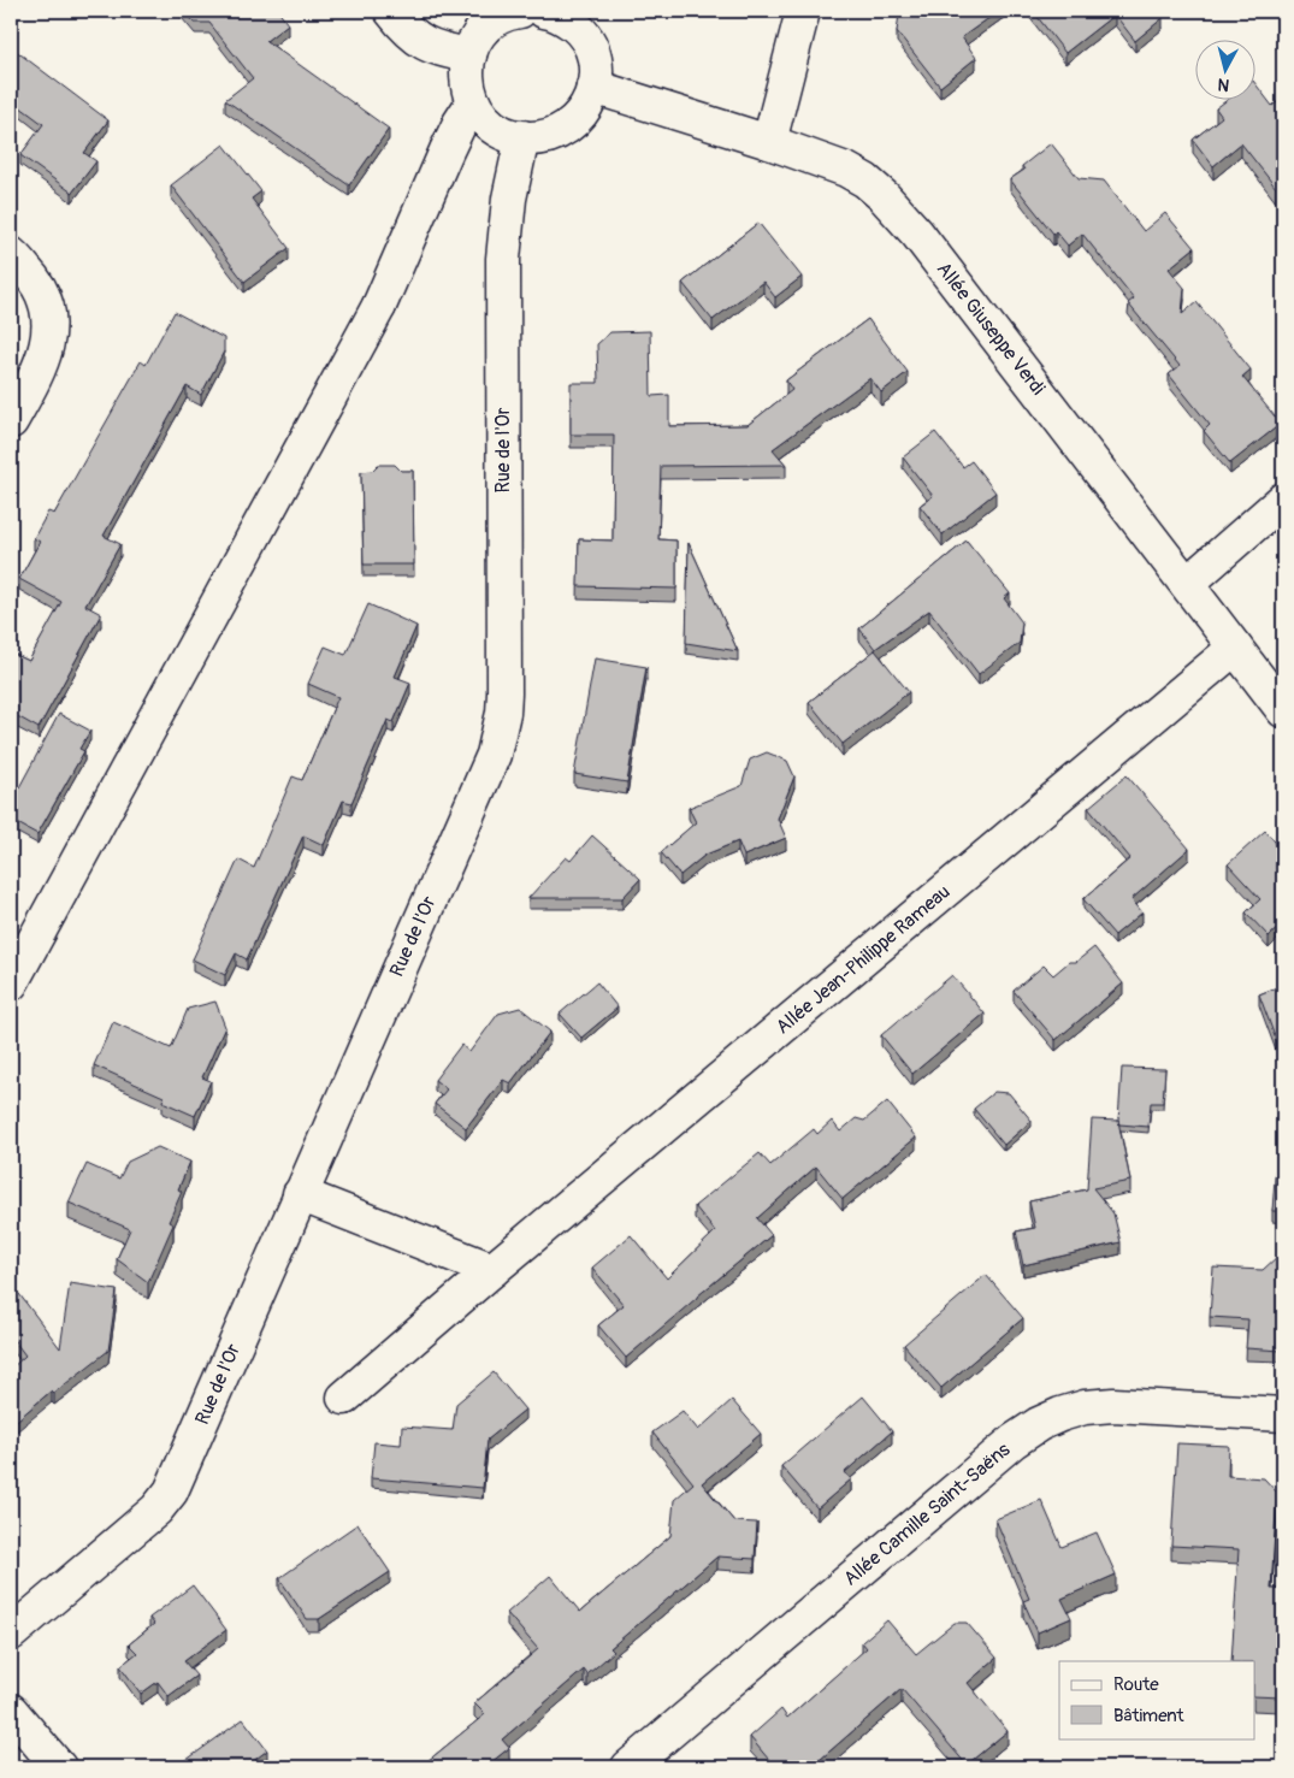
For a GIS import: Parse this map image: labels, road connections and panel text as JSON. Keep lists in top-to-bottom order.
{
  "streets": {
    "street": [
      "Allée Giuseppe Verdi",
      "Rue de l'Or",
      "Allée Jean-Philippe Rameau",
      "Allée Camille Saint-Saëns"
    ]
  },
  "crossings": [
    ["Allée Giuseppe Verdi", "Allée Jean-Philippe Rameau"]
  ],
  "legend": ["Route", "Bâtiment"],
  "north": "bottom"
}
